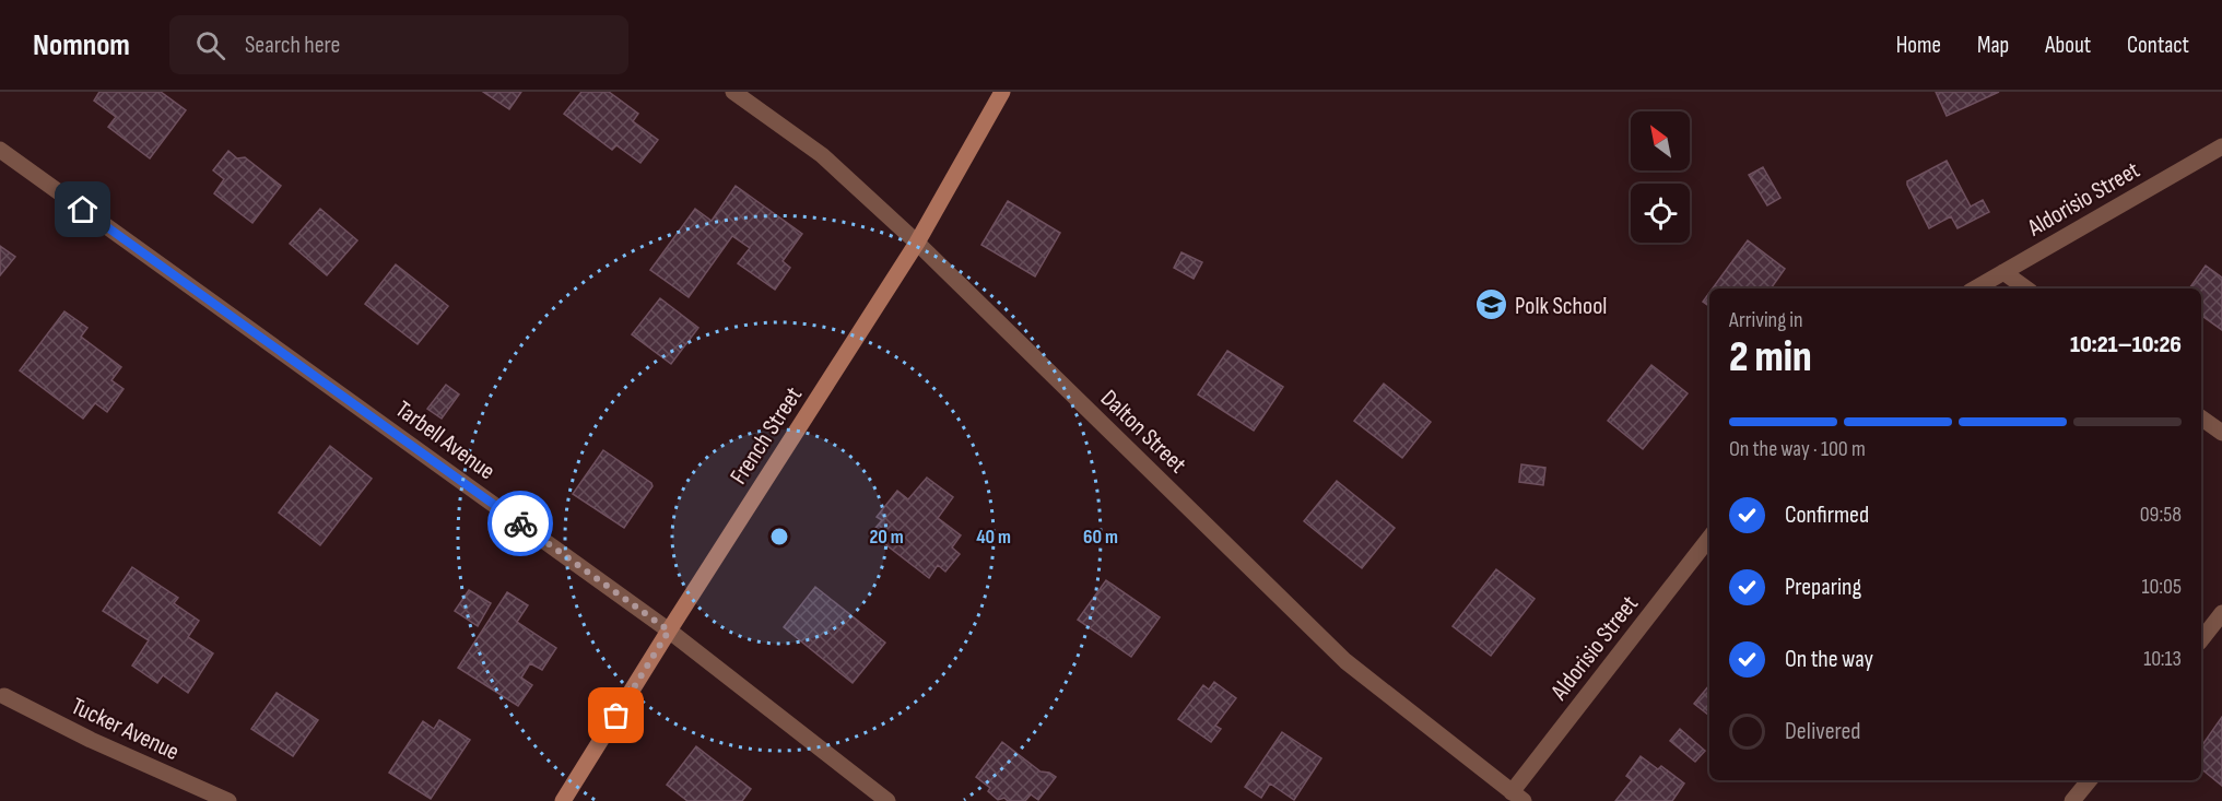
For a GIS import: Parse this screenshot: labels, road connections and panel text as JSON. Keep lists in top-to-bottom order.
{
  "streets": {
    "street": [
      "Aldorisio Street",
      "Dalton Street",
      "French Street",
      "Tarbell Avenue",
      "Tucker Avenue"
    ]
  },
  "crossings": [
    ["Aldorisio Street", "Dalton Street"],
    ["Dalton Street", "French Street"],
    ["French Street", "Tarbell Avenue"]
  ],
  "places": {
    "school or university": ["Polk School"]
  },
  "north": "top left",
  "page": {
    "header": "Nomnom",
    "search": "Search here",
    "nav": [
      "Home",
      "Map",
      "About",
      "Contact"
    ],
    "heading": ["2 min", "Arriving in", "10:21–10:26"],
    "bar": "On the way · 100 m",
    "list": [
      ["Confirmed", "09:58"],
      ["Preparing", "10:05"],
      ["On the way", "10:13"],
      "Delivered"
    ]
  },
  "rings": ["20 m", "40 m", "60 m"]
}
